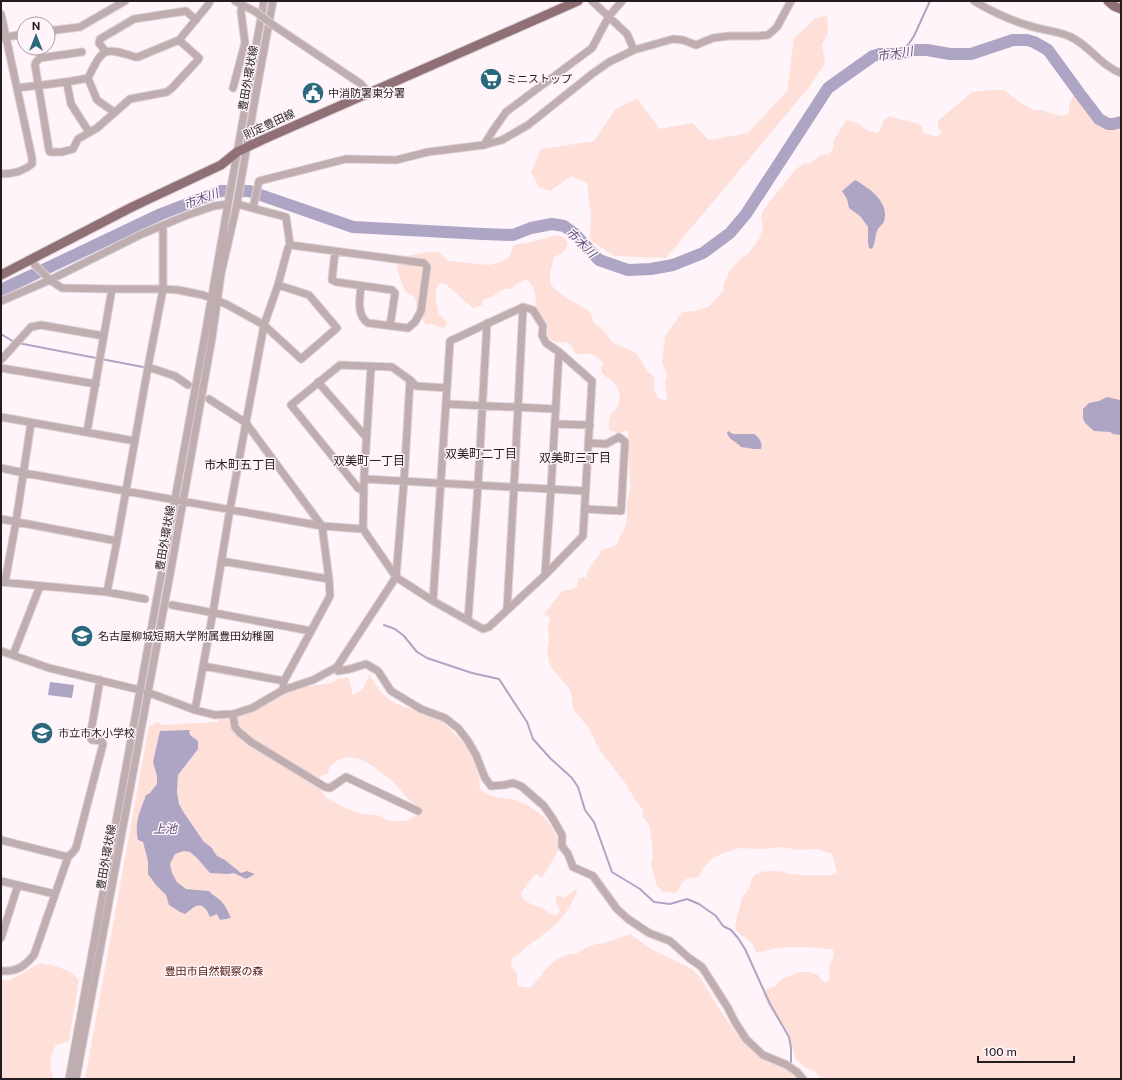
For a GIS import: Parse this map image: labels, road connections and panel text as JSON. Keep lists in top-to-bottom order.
{
  "streets": {
    "main road": ["則定豊田線"],
    "street": ["豊田外環状線"]
  },
  "crossings": [
    ["豊田外環状線", "則定豊田線"]
  ],
  "districts": [
    "双美町二丁目",
    "双美町三丁目",
    "双美町一丁目",
    "市木町五丁目"
  ],
  "water": ["市木川", "上池"],
  "parks": ["豊田市自然観察の森"],
  "places": {
    "supermarket": ["ミニストップ"],
    "public building": ["中消防署東分署"],
    "school or university": ["名古屋柳城短期大学附属豊田幼稚園", "市立市木小学校"]
  },
  "scale_bar": "100 m",
  "north": "top"
}
